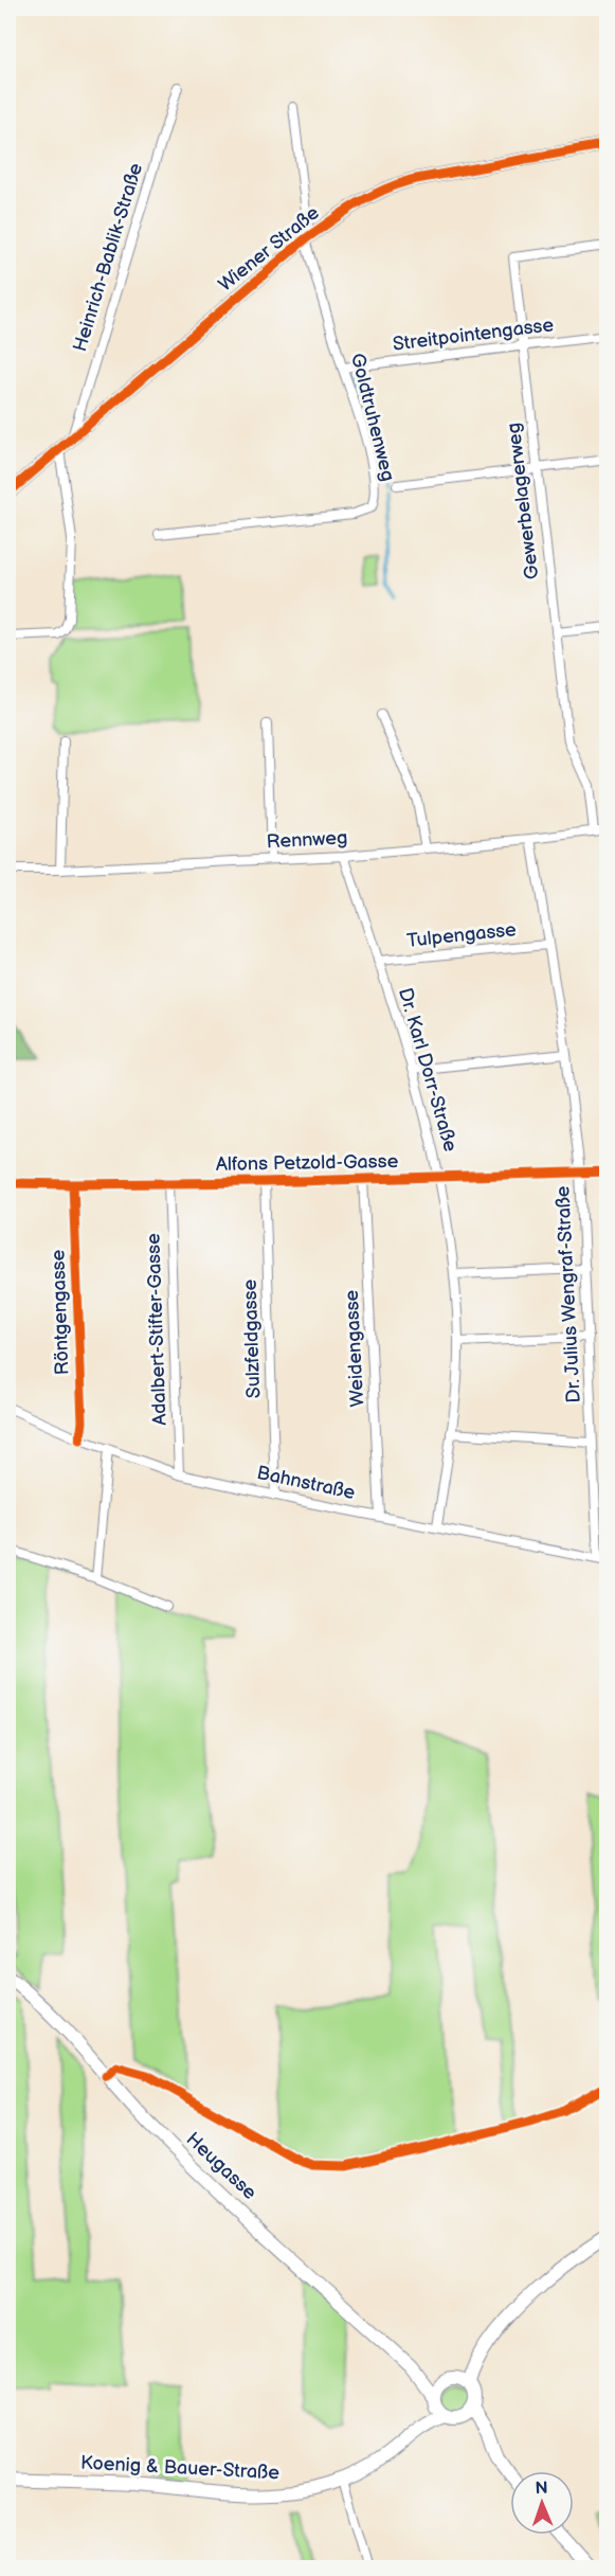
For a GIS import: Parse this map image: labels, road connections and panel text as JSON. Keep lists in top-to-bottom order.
{
  "streets": {
    "street": [
      "Wiener Straße",
      "Heinrich-Bablik-Straße",
      "Streitpointengasse",
      "Goldtruhenweg",
      "Gewerbelagerweg",
      "Rennweg",
      "Tulpengasse",
      "Dr. Karl Dorr-Straße",
      "Alfons Petzold-Gasse",
      "Dr. Julius Wengraf-Straße",
      "Röntgengasse",
      "Adalbert-Stifter-Gasse",
      "Sulzfeldgasse",
      "Weidengasse",
      "Bahnstraße",
      "Heugasse",
      "Koenig & Bauer-Straße"
    ]
  },
  "crossings": [
    ["Wiener Straße", "Heinrich-Bablik-Straße"],
    ["Wiener Straße", "Goldtruhenweg"],
    ["Streitpointengasse", "Goldtruhenweg"],
    ["Streitpointengasse", "Gewerbelagerweg"],
    ["Gewerbelagerweg", "Rennweg"],
    ["Rennweg", "Dr. Karl Dorr-Straße"],
    ["Rennweg", "Dr. Julius Wengraf-Straße"],
    ["Tulpengasse", "Dr. Karl Dorr-Straße"],
    ["Tulpengasse", "Dr. Julius Wengraf-Straße"],
    ["Dr. Karl Dorr-Straße", "Alfons Petzold-Gasse"],
    ["Dr. Karl Dorr-Straße", "Bahnstraße"],
    ["Alfons Petzold-Gasse", "Dr. Julius Wengraf-Straße"],
    ["Alfons Petzold-Gasse", "Röntgengasse"],
    ["Alfons Petzold-Gasse", "Adalbert-Stifter-Gasse"],
    ["Alfons Petzold-Gasse", "Sulzfeldgasse"],
    ["Alfons Petzold-Gasse", "Weidengasse"],
    ["Dr. Julius Wengraf-Straße", "Bahnstraße"],
    ["Röntgengasse", "Bahnstraße"],
    ["Adalbert-Stifter-Gasse", "Bahnstraße"],
    ["Sulzfeldgasse", "Bahnstraße"],
    ["Weidengasse", "Bahnstraße"],
    ["Heugasse", "Koenig & Bauer-Straße"]
  ],
  "north": "top"
}
